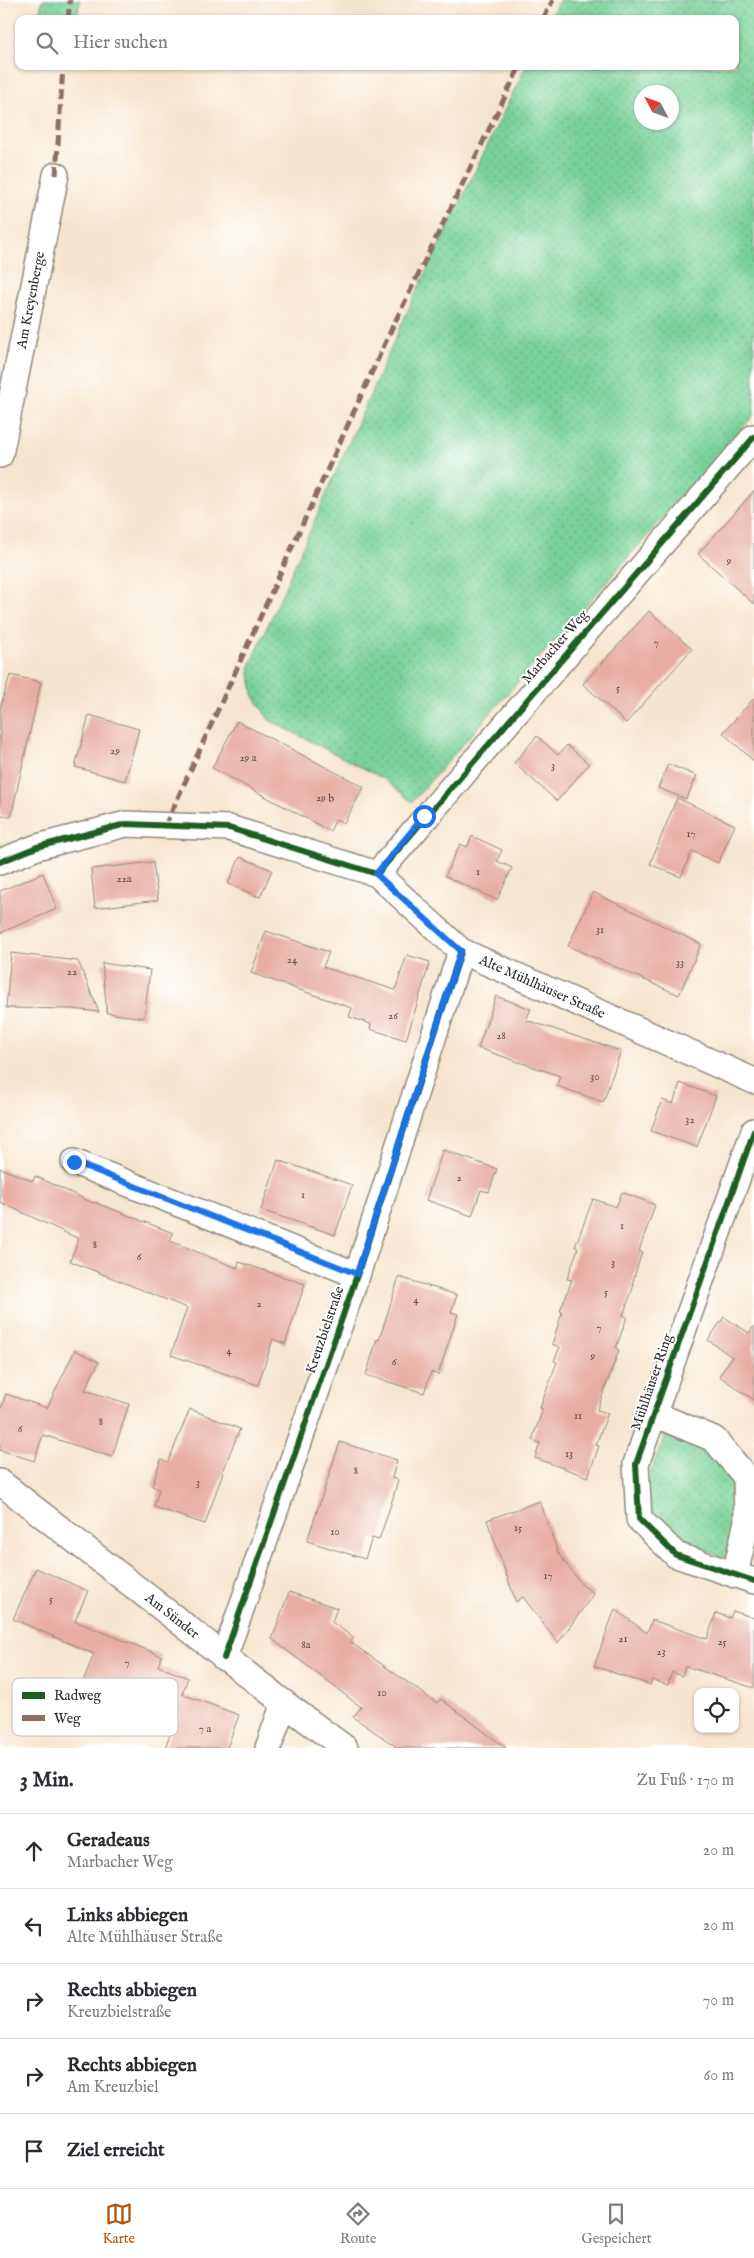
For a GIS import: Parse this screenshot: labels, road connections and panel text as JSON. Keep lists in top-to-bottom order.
{
  "streets": {
    "street": [
      "Am Kreyenberge",
      "Marbacher Weg",
      "Alte Mühlhäuser Straße",
      "Kreuzbielstraße",
      "Mühlhäuser Ring",
      "Am Sünder"
    ]
  },
  "crossings": [
    ["Marbacher Weg", "Alte Mühlhäuser Straße"],
    ["Alte Mühlhäuser Straße", "Kreuzbielstraße"],
    ["Kreuzbielstraße", "Am Sünder"]
  ],
  "house_numbers": [
    "9",
    "7",
    "5",
    "29",
    "29 a",
    "3",
    "29 b",
    "17",
    "1",
    "22a",
    "31",
    "24",
    "33",
    "22",
    "26",
    "28",
    "30",
    "32",
    "2",
    "1",
    "1",
    "8",
    "6",
    "3",
    "5",
    "4",
    "2",
    "7",
    "4",
    "9",
    "6",
    "11",
    "8",
    "6",
    "13",
    "8",
    "3",
    "15",
    "10",
    "17",
    "5",
    "21",
    "25",
    "8a",
    "23",
    "7",
    "10",
    "7 a"
  ],
  "legend": ["Radweg", "Weg"],
  "north": "top left",
  "page": {
    "search": "Hier suchen",
    "heading": ["3 Min.", "Zu Fuß · 170 m"],
    "list": [
      ["Geradeaus", "Marbacher Weg", "20 m"],
      ["Links abbiegen", "Alte Mühlhäuser Straße", "20 m"],
      ["Rechts abbiegen", "Kreuzbielstraße", "70 m"],
      ["Rechts abbiegen", "Am Kreuzbiel", "60 m"],
      "Ziel erreicht"
    ],
    "nav": ["Karte", "Route", "Gespeichert"]
  }
}
